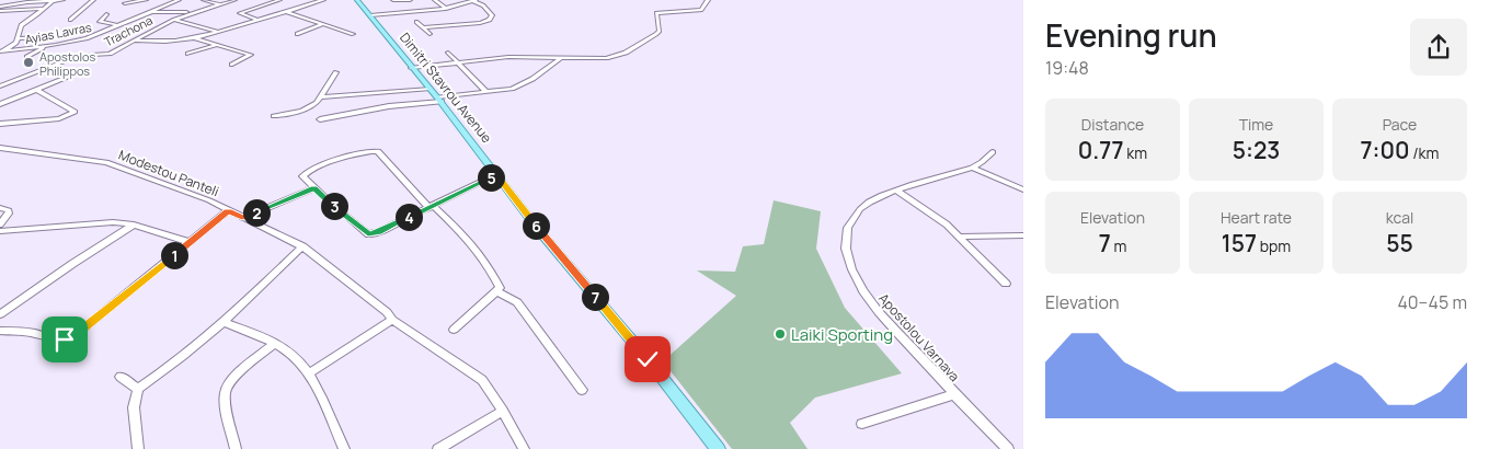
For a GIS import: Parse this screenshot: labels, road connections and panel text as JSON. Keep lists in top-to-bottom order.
{
  "streets": {
    "main road": ["Dimitri Stavrou Avenue"],
    "street": [
      "Trachona",
      "Ayias Lavras",
      "Modestou Panteli",
      "Apostolou Varnava"
    ]
  },
  "places": ["Apostolos Philippos", "Laiki Sporting"],
  "page": {
    "heading": ["Evening run", "19:48"],
    "stats": [
      ["Distance", "0.77 km"],
      ["Time", "5:23"],
      ["Pace", "7:00 /km"],
      ["Elevation", "7 m"],
      ["Heart rate", "157 bpm"],
      ["kcal", "55"]
    ],
    "pins": [
      "5",
      "3",
      "2",
      "4",
      "6",
      "1",
      "7"
    ],
    "chart": ["Elevation", "40–45 m"]
  }
}
